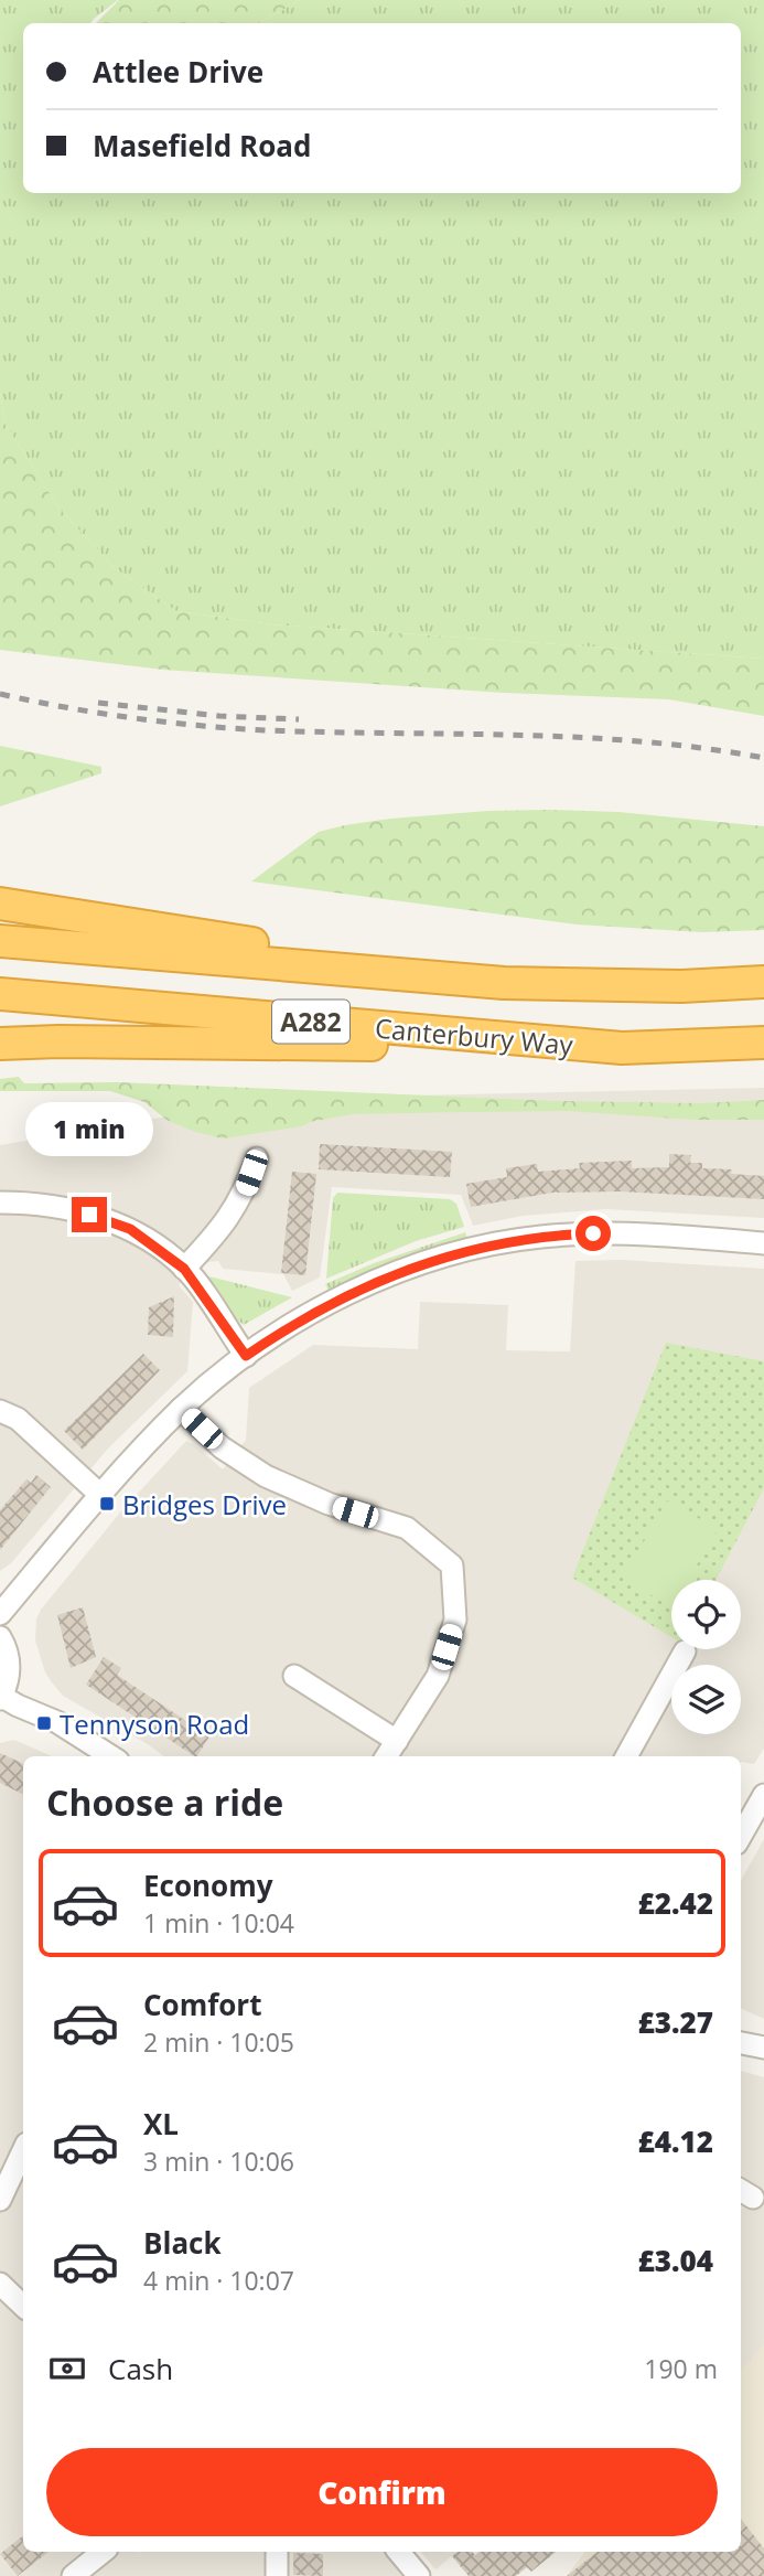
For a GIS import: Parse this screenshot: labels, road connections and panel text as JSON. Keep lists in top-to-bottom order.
{
  "streets": {
    "highway": ["A282", "Canterbury Way"]
  },
  "crossings": [
    ["A282", "Canterbury Way"]
  ],
  "places": {
    "transit": ["Bridges Drive", "Tennyson Road"]
  },
  "page": {
    "banner": ["Attlee Drive", "Masefield Road"],
    "bubble": "1 min",
    "heading": "Choose a ride",
    "list": [
      {
        "name": "Economy",
        "note": "1 min · 10:04",
        "value": "£2.42"
      },
      {
        "name": "Comfort",
        "note": "2 min · 10:05",
        "value": "£3.27"
      },
      {
        "name": "XL",
        "note": "3 min · 10:06",
        "value": "£4.12"
      },
      {
        "name": "Black",
        "note": "4 min · 10:07",
        "value": "£3.04"
      }
    ],
    "pay": ["Cash", "190 m"],
    "buttons": "Confirm"
  }
}
